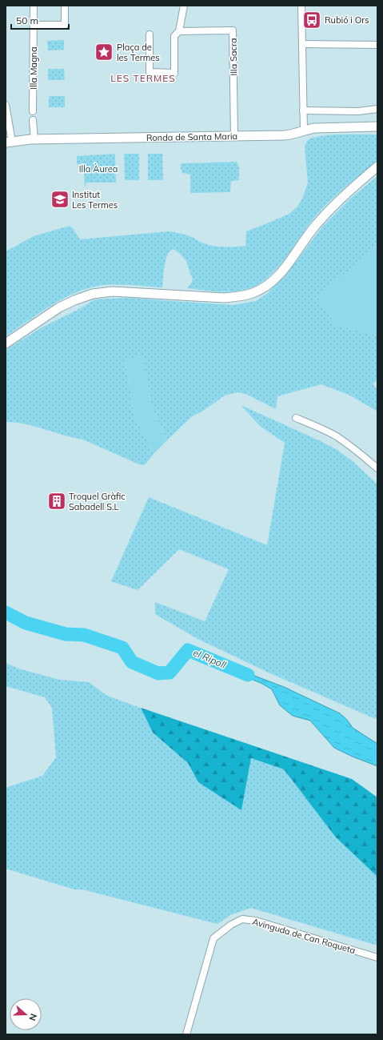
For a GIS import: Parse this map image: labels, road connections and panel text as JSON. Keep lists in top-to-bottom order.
{
  "streets": {
    "main road": ["Ronda de Santa Maria"],
    "street": ["Illa Sacra", "Illa Magna", "Avinguda de Can Roqueta"]
  },
  "crossings": [
    ["Illa Sacra", "Ronda de Santa Maria"]
  ],
  "districts": ["LES TERMES"],
  "water": ["el Ripoll"],
  "parks": ["Illa Àurea"],
  "places": {
    "bus stop": ["Rubió i Ors"],
    "place": ["Plaça de les Termes"],
    "school or university": ["Institut Les Termes"],
    "building": ["Troquel Gràfic Sabadell S.L"]
  },
  "scale_bar": "50 m",
  "north": "right"
}
